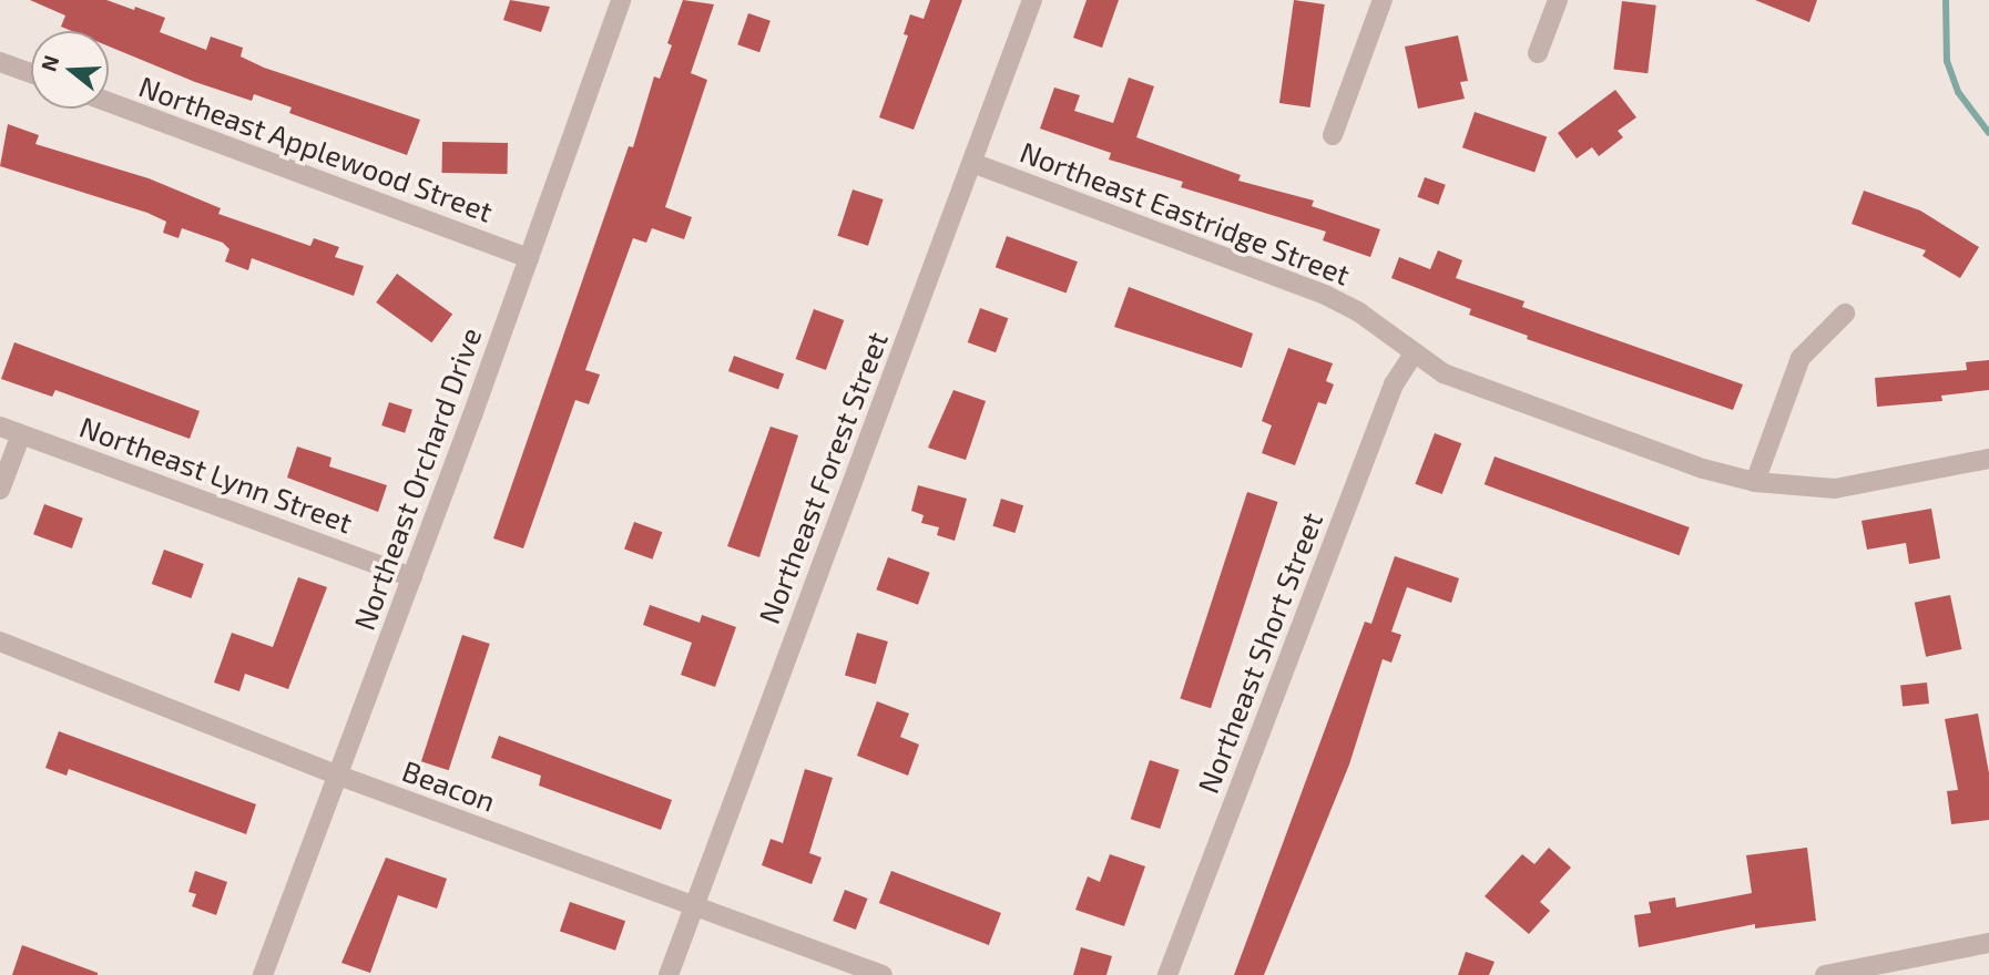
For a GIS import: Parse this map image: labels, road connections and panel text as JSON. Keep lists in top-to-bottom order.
{
  "streets": {
    "street": [
      "Northeast Applewood Street",
      "Northeast Eastridge Street",
      "Northeast Lynn Street",
      "Northeast Forest Street",
      "Northeast Orchard Drive",
      "Northeast Short Street",
      "Beacon"
    ]
  },
  "crossings": [
    ["Northeast Applewood Street", "Northeast Orchard Drive"],
    ["Northeast Eastridge Street", "Northeast Forest Street"],
    ["Northeast Eastridge Street", "Northeast Short Street"],
    ["Northeast Lynn Street", "Northeast Orchard Drive"],
    ["Northeast Forest Street", "Beacon"],
    ["Northeast Orchard Drive", "Beacon"]
  ],
  "north": "left"
}
